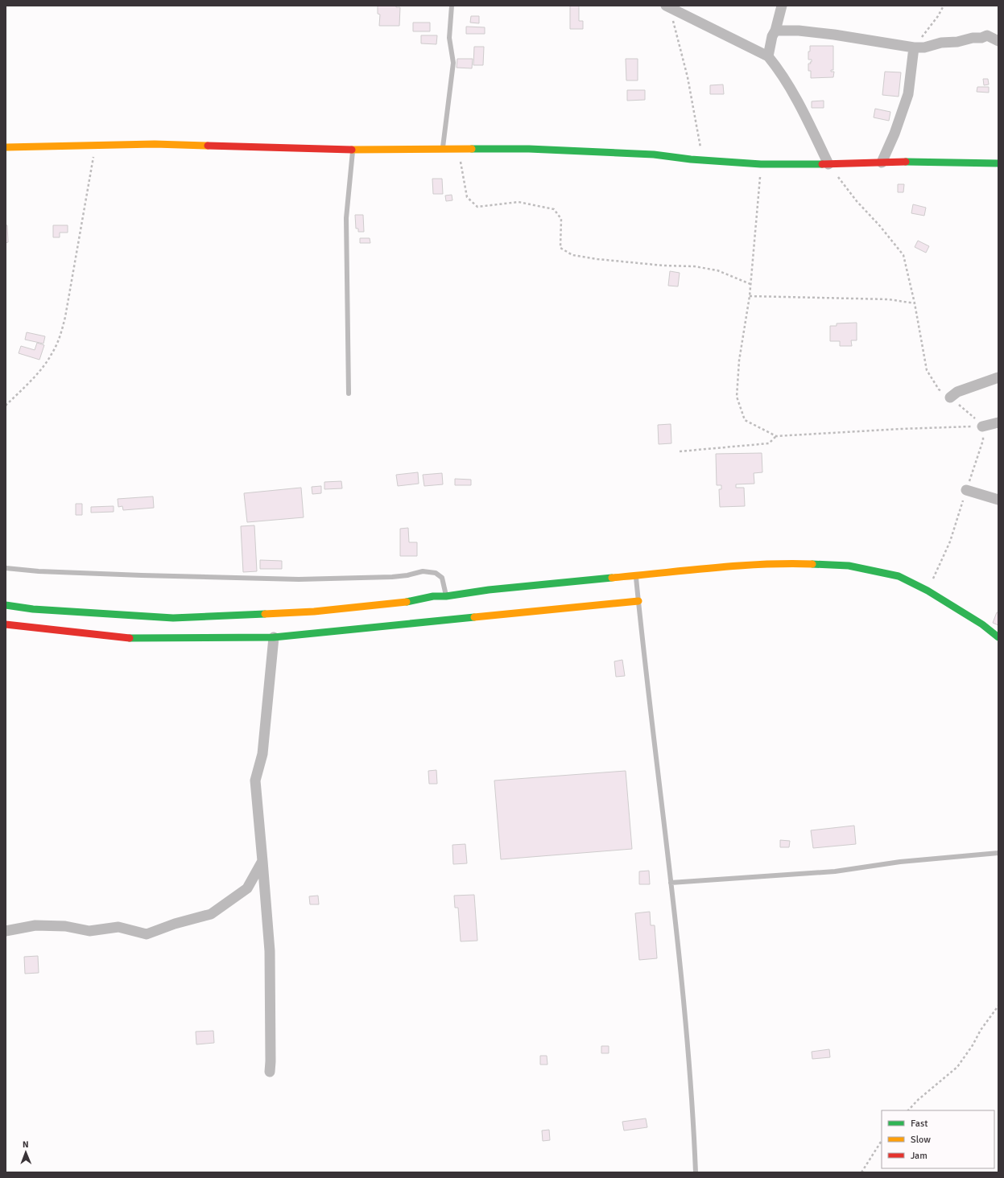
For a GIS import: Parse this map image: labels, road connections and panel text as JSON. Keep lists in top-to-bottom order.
{
  "legend": ["Fast", "Slow", "Jam"],
  "north": "top"
}
